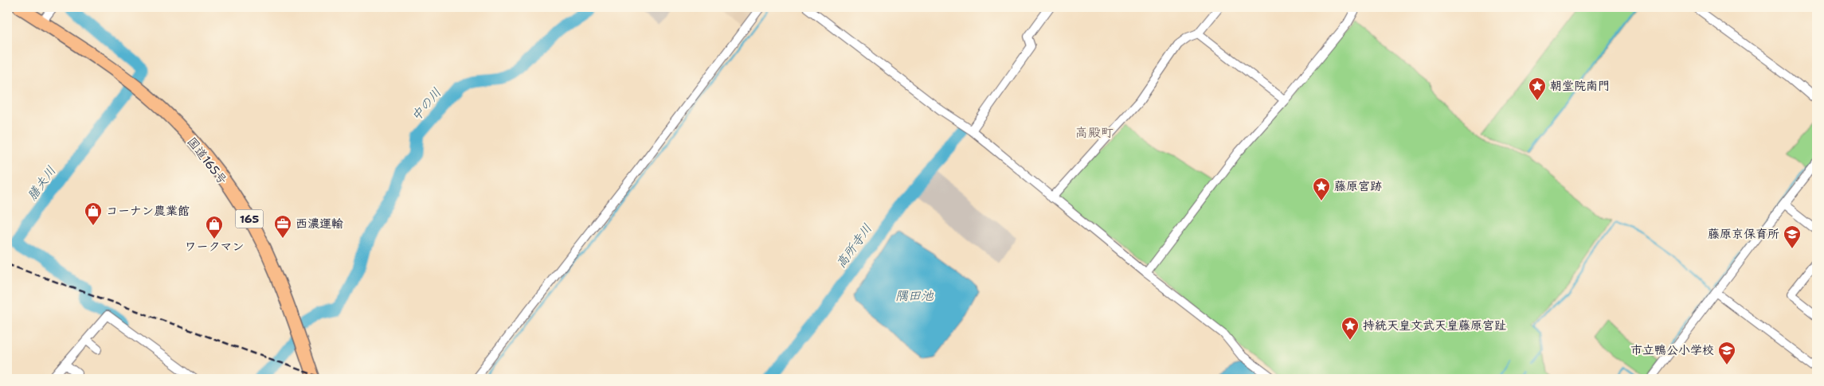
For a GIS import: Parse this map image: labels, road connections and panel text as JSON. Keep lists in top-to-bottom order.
{
  "streets": {
    "highway": ["国道165号", "165"]
  },
  "districts": ["高殿町"],
  "water": [
    "中の川",
    "膳夫川",
    "高所寺川",
    "隅田池"
  ],
  "places": {
    "place": ["朝堂院南門", "藤原宮跡", "持統天皇文武天皇藤原宮趾"],
    "shop": ["コーナン農業館", "ワークマン"],
    "office": ["西濃運輸"],
    "school or university": ["藤原京保育所", "市立鴨公小学校"]
  }
}
